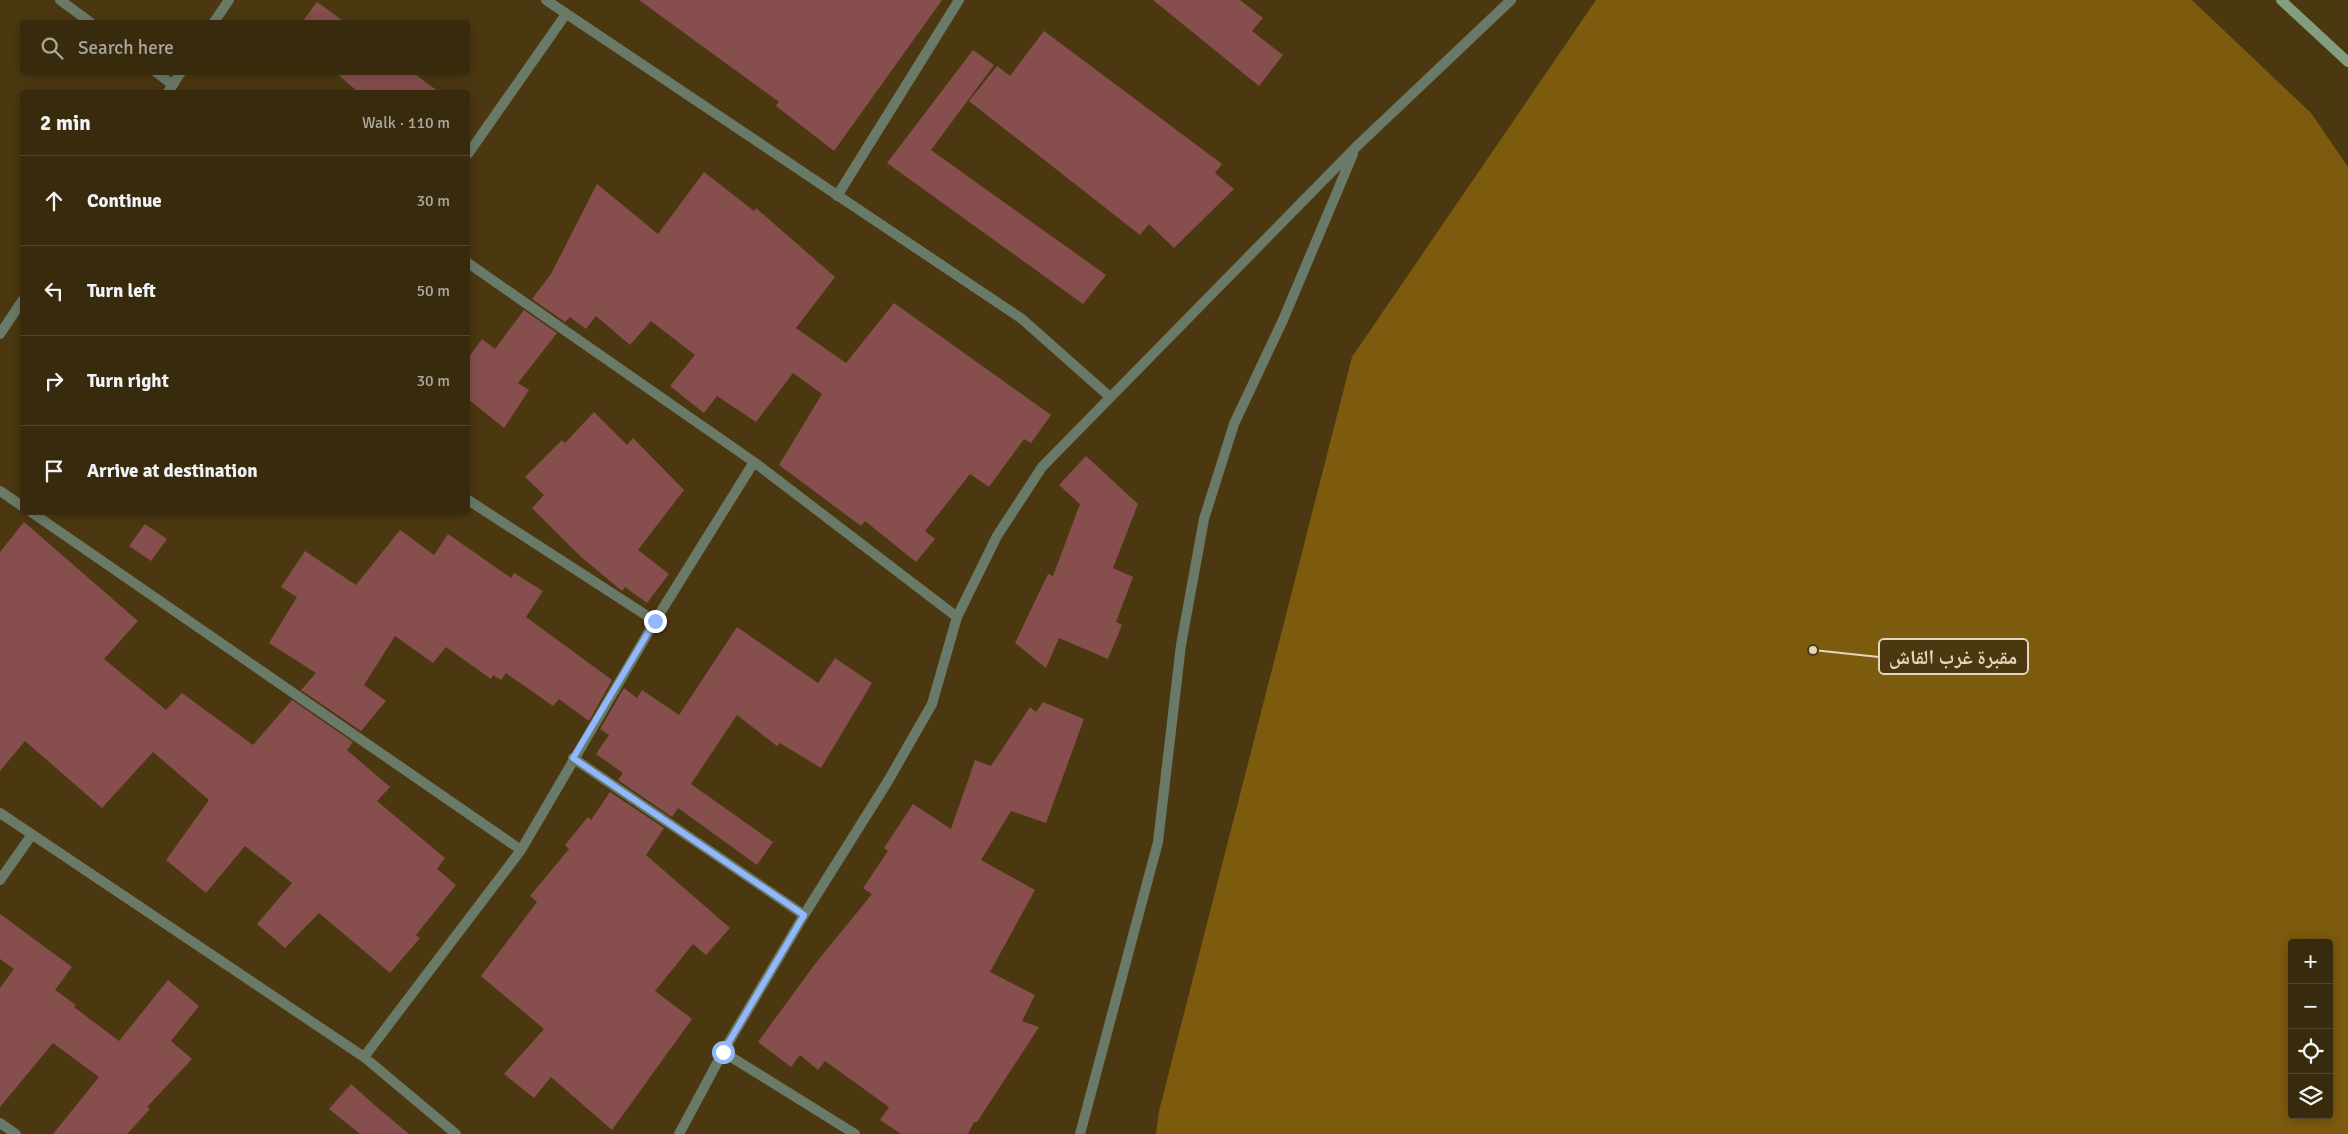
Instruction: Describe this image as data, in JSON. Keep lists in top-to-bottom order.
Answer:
{
  "places": ["مقبرة غرب القاش"],
  "page": {
    "search": "Search here",
    "heading": ["2 min", "Walk · 110 m"],
    "list": [
      ["Continue", "30 m"],
      ["Turn left", "50 m"],
      ["Turn right", "30 m"],
      "Arrive at destination"
    ],
    "map_buttons": ["+", "−"]
  }
}
